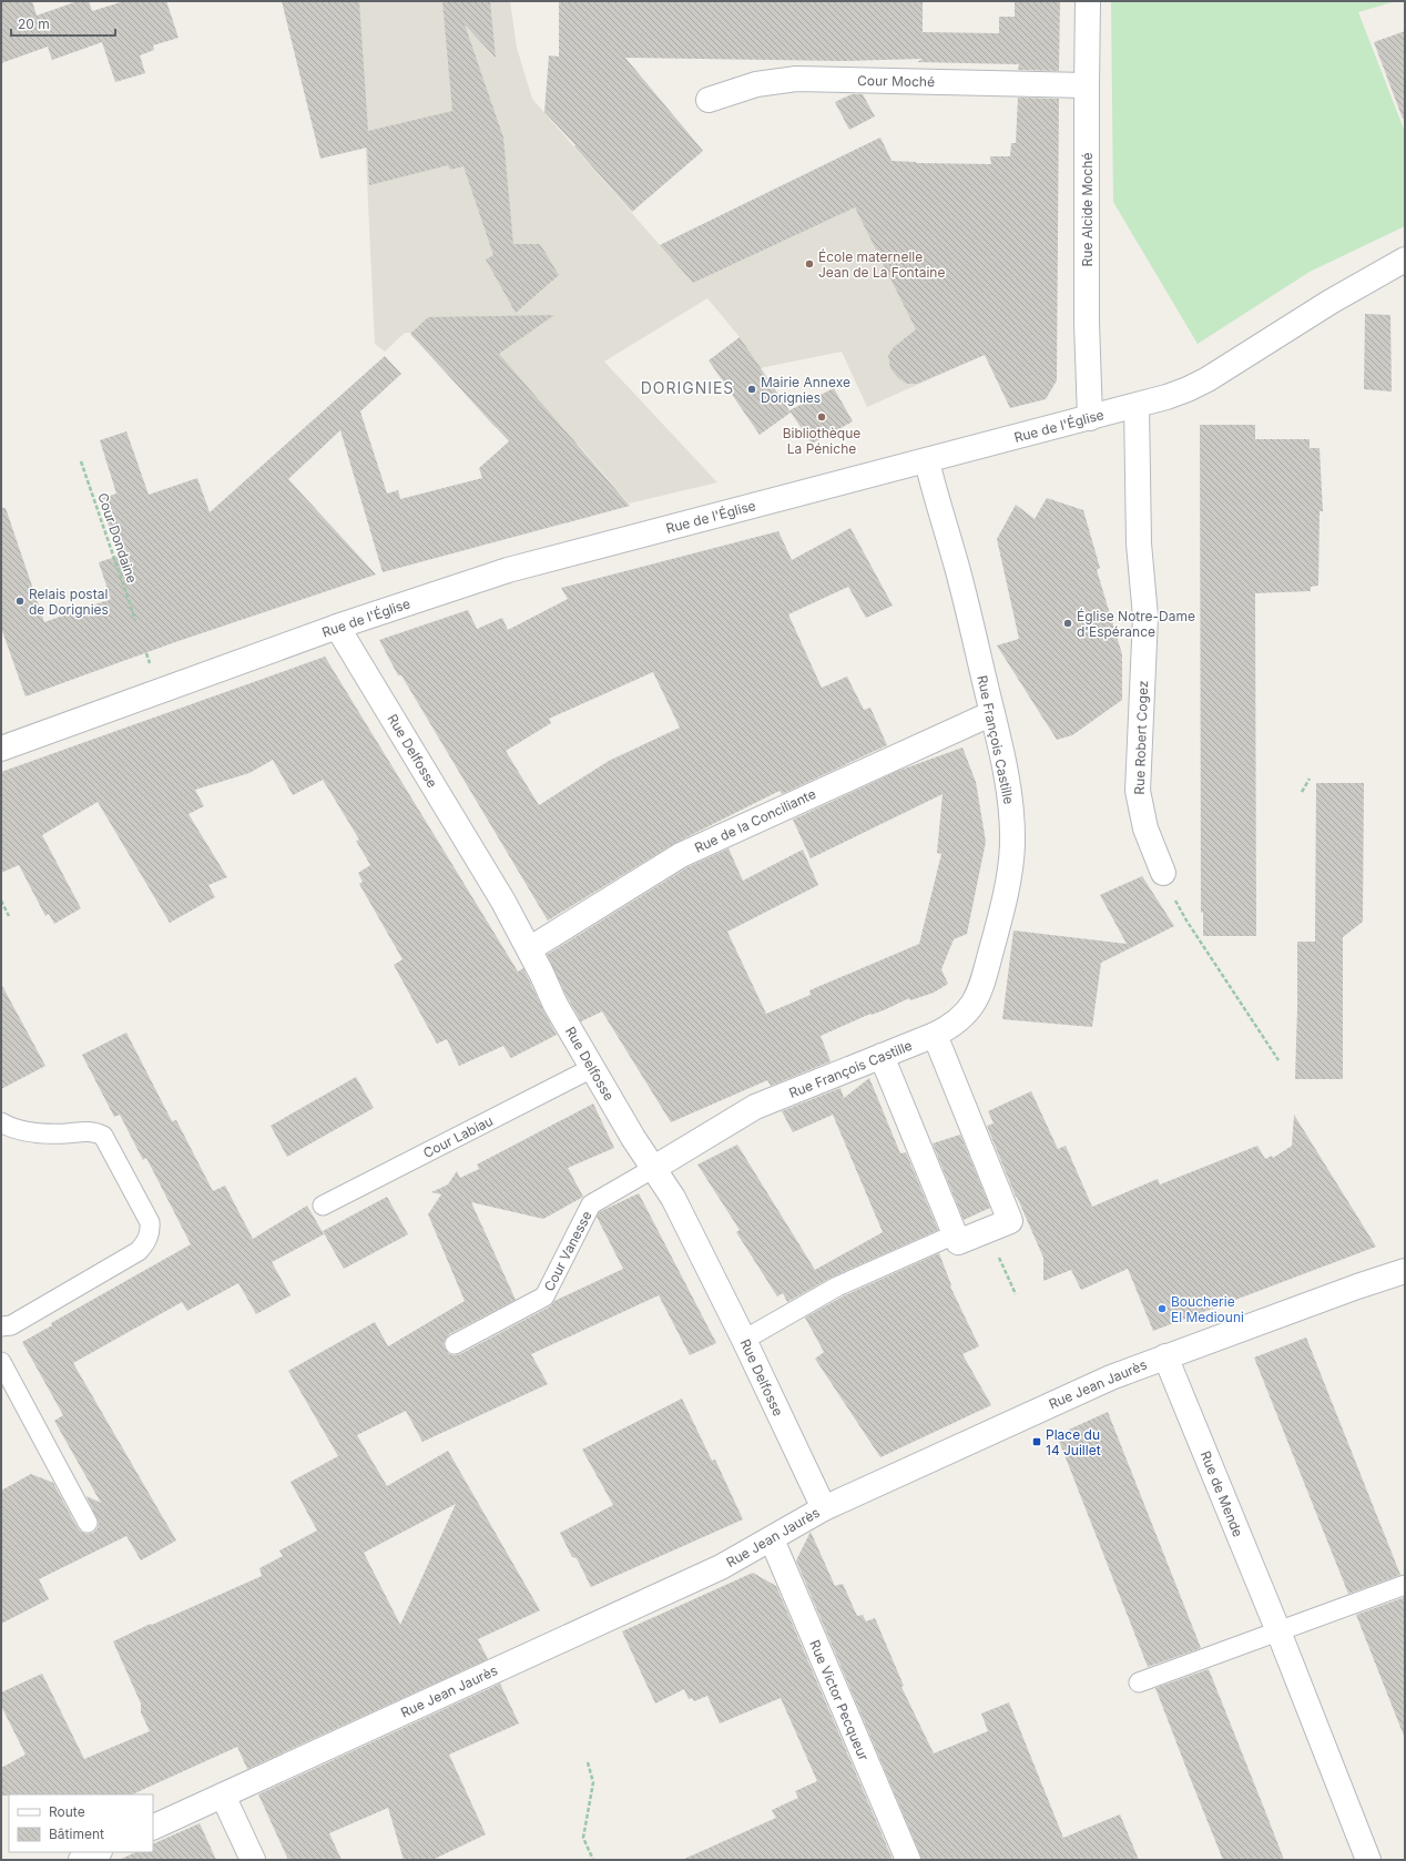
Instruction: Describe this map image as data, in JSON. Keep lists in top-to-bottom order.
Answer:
{
  "streets": {
    "street": [
      "Cour Moché",
      "Rue Alcide Moché",
      "Rue de l'Église",
      "Rue Robert Cogez",
      "Rue François Castille",
      "Rue Delfosse",
      "Rue de la Conciliante",
      "Rue Jean Jaurès",
      "Rue de Mende",
      "Rue Victor Pecqueur"
    ],
    "lane": ["Cour Labiau", "Cour Vanesse"],
    "path": ["Cour Dondaine"]
  },
  "crossings": [
    ["Cour Moché", "Rue Alcide Moché"],
    ["Rue Alcide Moché", "Rue de l'Église"],
    ["Rue de l'Église", "Rue Robert Cogez"],
    ["Rue de l'Église", "Rue François Castille"],
    ["Rue de l'Église", "Rue Delfosse"],
    ["Rue François Castille", "Rue Delfosse"],
    ["Rue François Castille", "Rue de la Conciliante"],
    ["Rue François Castille", "Cour Vanesse"],
    ["Rue Delfosse", "Rue de la Conciliante"],
    ["Rue Delfosse", "Cour Labiau"],
    ["Rue Delfosse", "Cour Vanesse"],
    ["Rue Delfosse", "Rue Jean Jaurès"],
    ["Rue Jean Jaurès", "Rue de Mende"],
    ["Rue Jean Jaurès", "Rue Victor Pecqueur"]
  ],
  "districts": ["DORIGNIES"],
  "places": {
    "other": [
      "École maternelle Jean de La Fontaine",
      "Mairie Annexe Dorignies",
      "Bibliothèque La Péniche",
      "Relais postal de Dorignies",
      "Église Notre-Dame d'Espérance",
      "Boucherie El Mediouni"
    ],
    "transit": ["Place du 14 Juillet"]
  },
  "legend": ["Route", "Bâtiment"],
  "scale_bar": "20 m"
}
